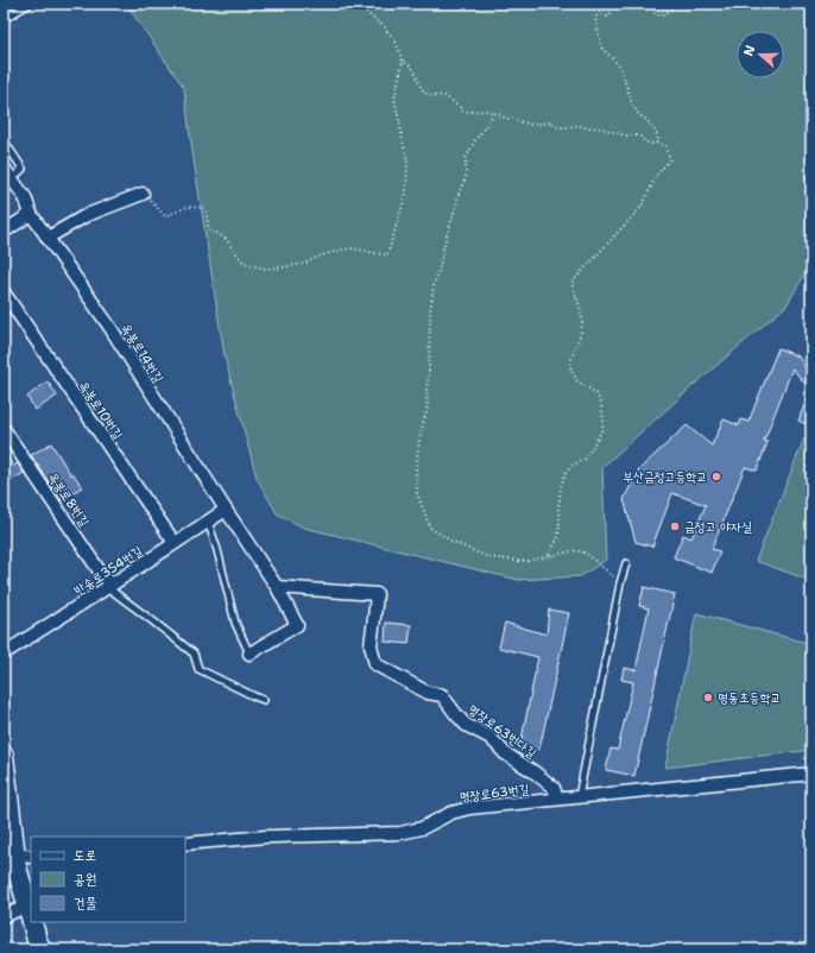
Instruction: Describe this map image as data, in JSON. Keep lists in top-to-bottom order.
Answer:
{
  "streets": {
    "street": [
      "옥봉로14번길",
      "옥봉로10번길",
      "옥봉로8번길",
      "반송로354번길",
      "명장로63번다길",
      "명장로63번길"
    ]
  },
  "crossings": [
    ["옥봉로14번길", "반송로354번길"],
    ["옥봉로10번길", "반송로354번길"],
    ["옥봉로8번길", "반송로354번길"],
    ["명장로63번다길", "명장로63번길"]
  ],
  "places": ["부산금정고등학교", "금정고 야자실", "명동초등학교"],
  "legend": ["도로", "공원", "건물"],
  "north": "left"
}
